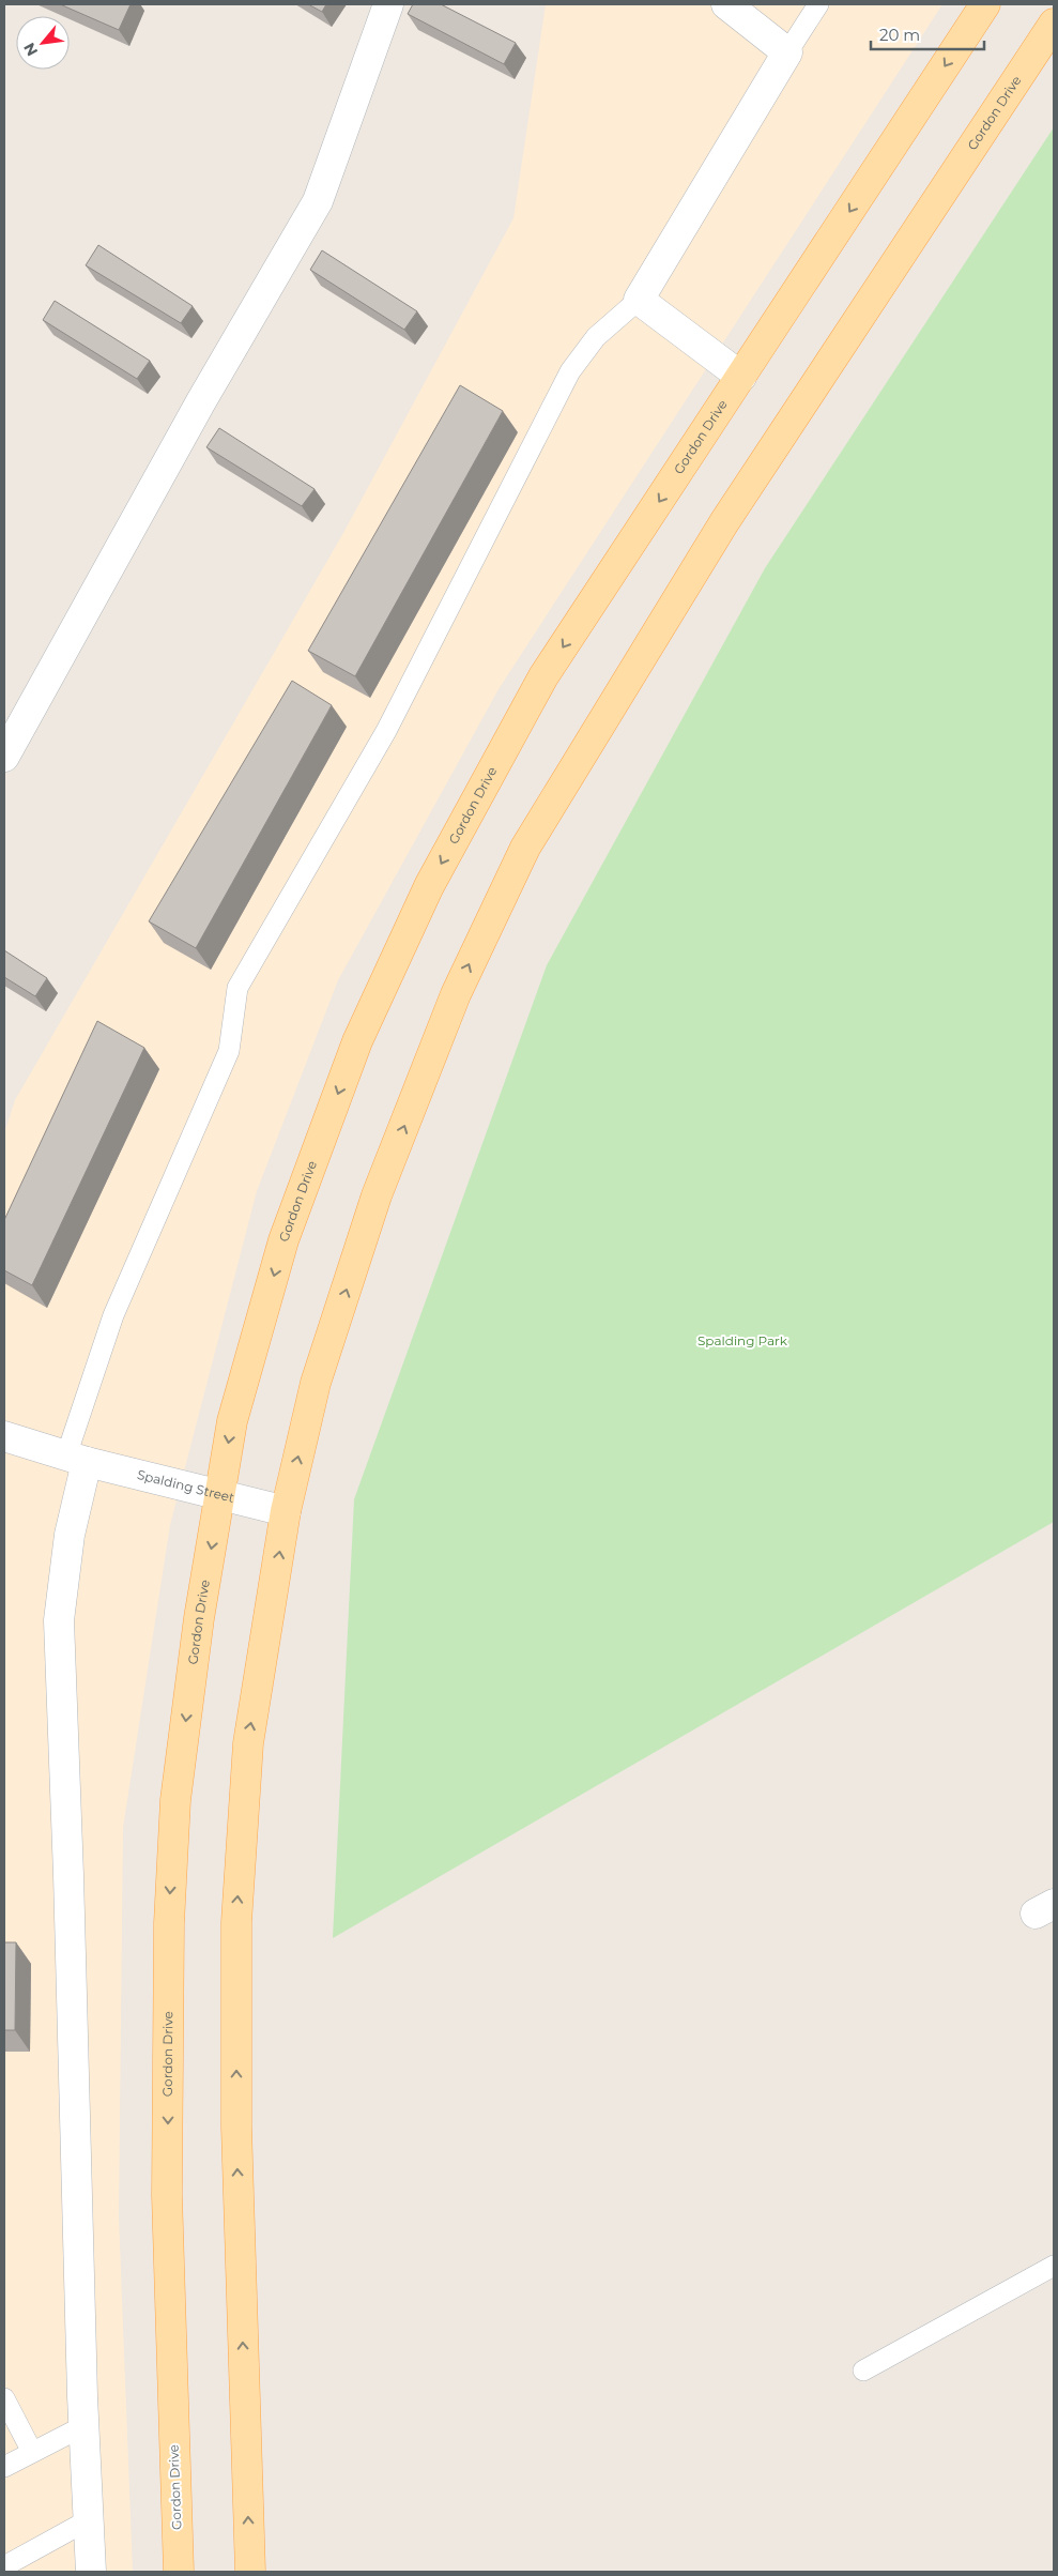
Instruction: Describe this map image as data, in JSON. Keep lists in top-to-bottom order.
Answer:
{
  "streets": {
    "main road": ["Gordon Drive"],
    "street": ["Spalding Street"]
  },
  "crossings": [
    ["Gordon Drive", "Spalding Street"]
  ],
  "parks": ["Spalding Park"],
  "scale_bar": "20 m",
  "north": "bottom left"
}
